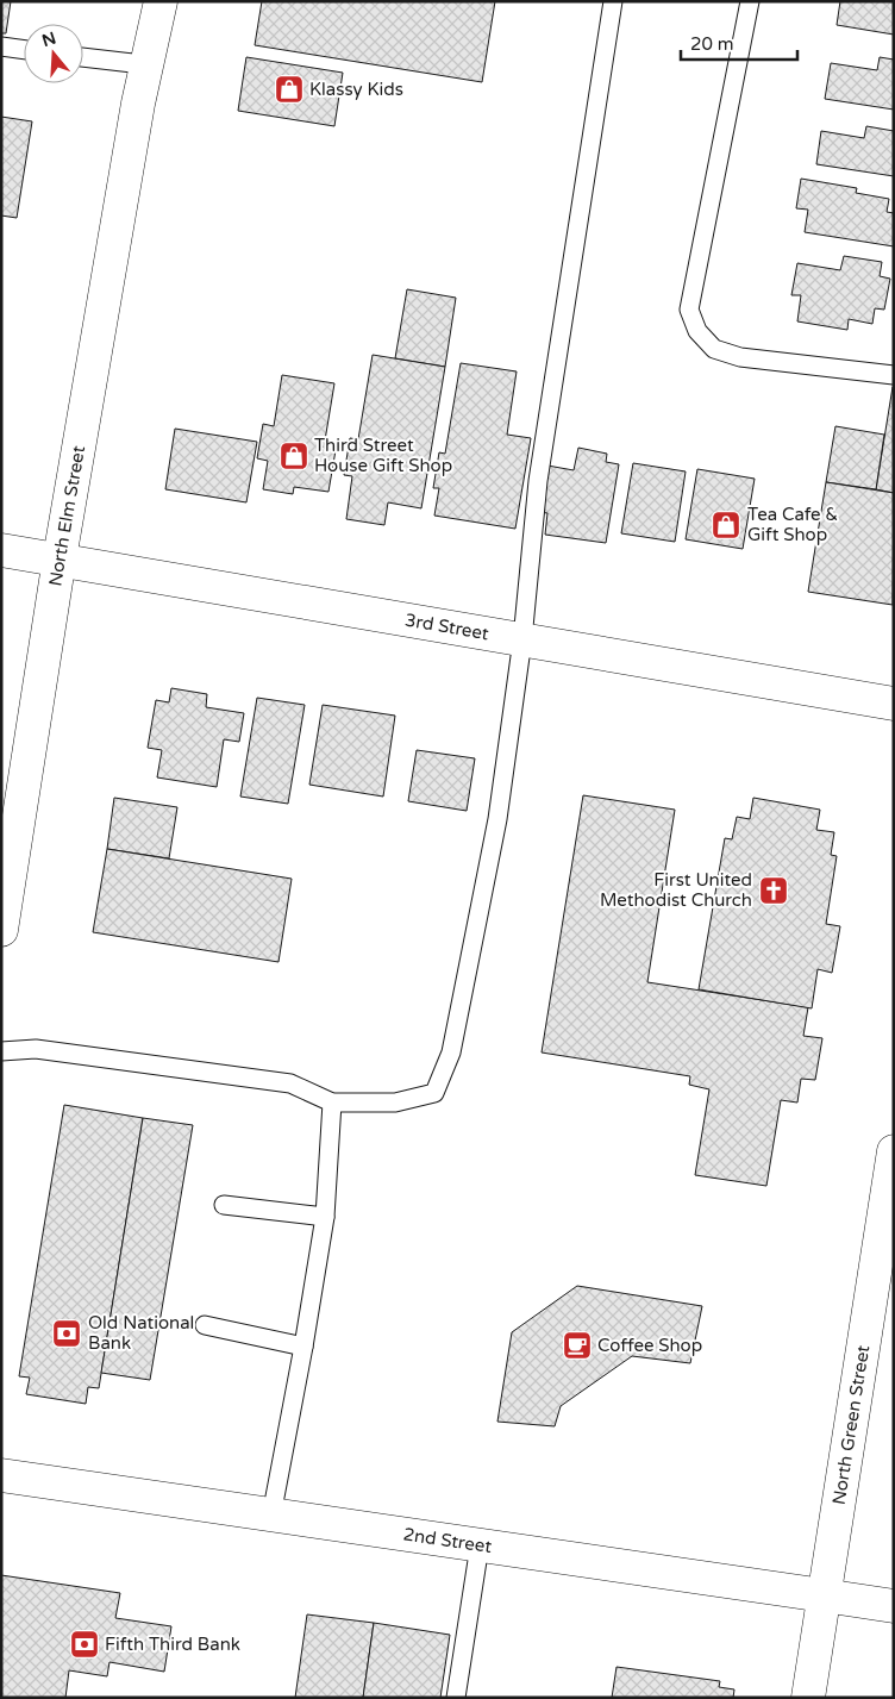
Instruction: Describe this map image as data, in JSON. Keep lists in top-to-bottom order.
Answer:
{
  "streets": {
    "street": [
      "North Elm Street",
      "3rd Street",
      "North Green Street",
      "2nd Street"
    ]
  },
  "crossings": [
    ["North Elm Street", "3rd Street"],
    ["North Green Street", "2nd Street"]
  ],
  "places": {
    "shop": ["Klassy Kids", "Third Street House Gift Shop", "Tea Cafe & Gift Shop"],
    "church": ["First United Methodist Church"],
    "bank": ["Old National Bank", "Fifth Third Bank"],
    "cafe": ["Coffee Shop"]
  },
  "scale_bar": "20 m",
  "north": "top"
}
